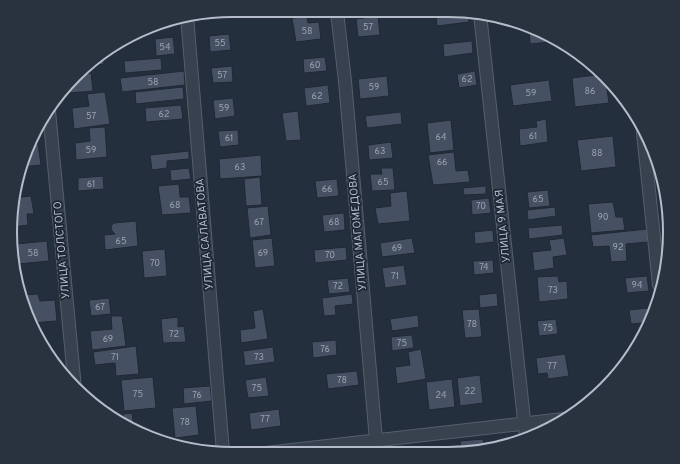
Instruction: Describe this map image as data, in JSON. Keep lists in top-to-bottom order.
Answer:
{
  "streets": {
    "street": [
      "УЛИЦА 9 МАЯ",
      "УЛИЦА МАГОМЕДОВА",
      "УЛИЦА САЛАВАТОВА",
      "УЛИЦА ТОЛСТОГО"
    ]
  },
  "house_numbers": [
    "57",
    "58",
    "55",
    "54",
    "60",
    "57",
    "62",
    "58",
    "59",
    "86",
    "59",
    "62",
    "59",
    "62",
    "57",
    "61",
    "64",
    "61",
    "59",
    "63",
    "88",
    "66",
    "63",
    "65",
    "61",
    "66",
    "65",
    "68",
    "70",
    "90",
    "67",
    "68",
    "65",
    "92",
    "69",
    "58",
    "69",
    "70",
    "70",
    "74",
    "71",
    "94",
    "72",
    "73",
    "67",
    "78",
    "75",
    "72",
    "69",
    "75",
    "76",
    "71",
    "73",
    "77",
    "78",
    "75",
    "22",
    "75",
    "76",
    "24",
    "77",
    "78"
  ]
}
